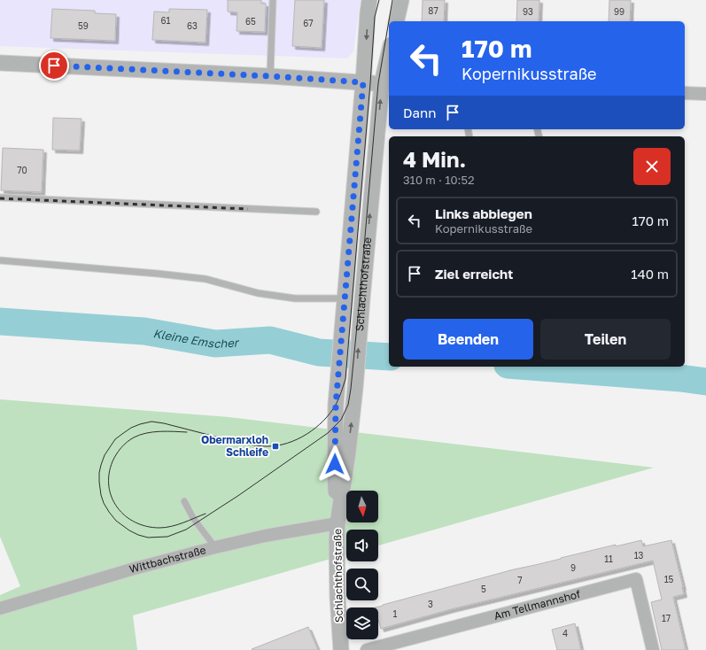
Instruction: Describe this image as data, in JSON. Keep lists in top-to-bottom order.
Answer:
{
  "streets": {
    "street": ["Schlachthofstraße", "Wittbachstraße", "Am Tellmannshof"]
  },
  "crossings": [
    ["Schlachthofstraße", "Wittbachstraße"]
  ],
  "water": ["Kleine Emscher"],
  "places": {
    "transit": ["Obermarxloh Schleife"]
  },
  "house_numbers": [
    "87",
    "93",
    "99",
    "61",
    "65",
    "67",
    "59",
    "63",
    "70",
    "13",
    "11",
    "9",
    "15",
    "7",
    "5",
    "3",
    "1",
    "17",
    "4"
  ],
  "north": "bottom",
  "page": {
    "turn": ["170 m", "Kopernikusstraße"],
    "then": "Dann",
    "heading": ["4 Min.", "310 m · 10:52"],
    "list": [
      {
        "name": "Links abbiegen",
        "note": "Kopernikusstraße",
        "value": "170 m"
      },
      {
        "name": "Ziel erreicht",
        "value": "140 m"
      }
    ],
    "buttons": ["Beenden", "Teilen"]
  }
}
